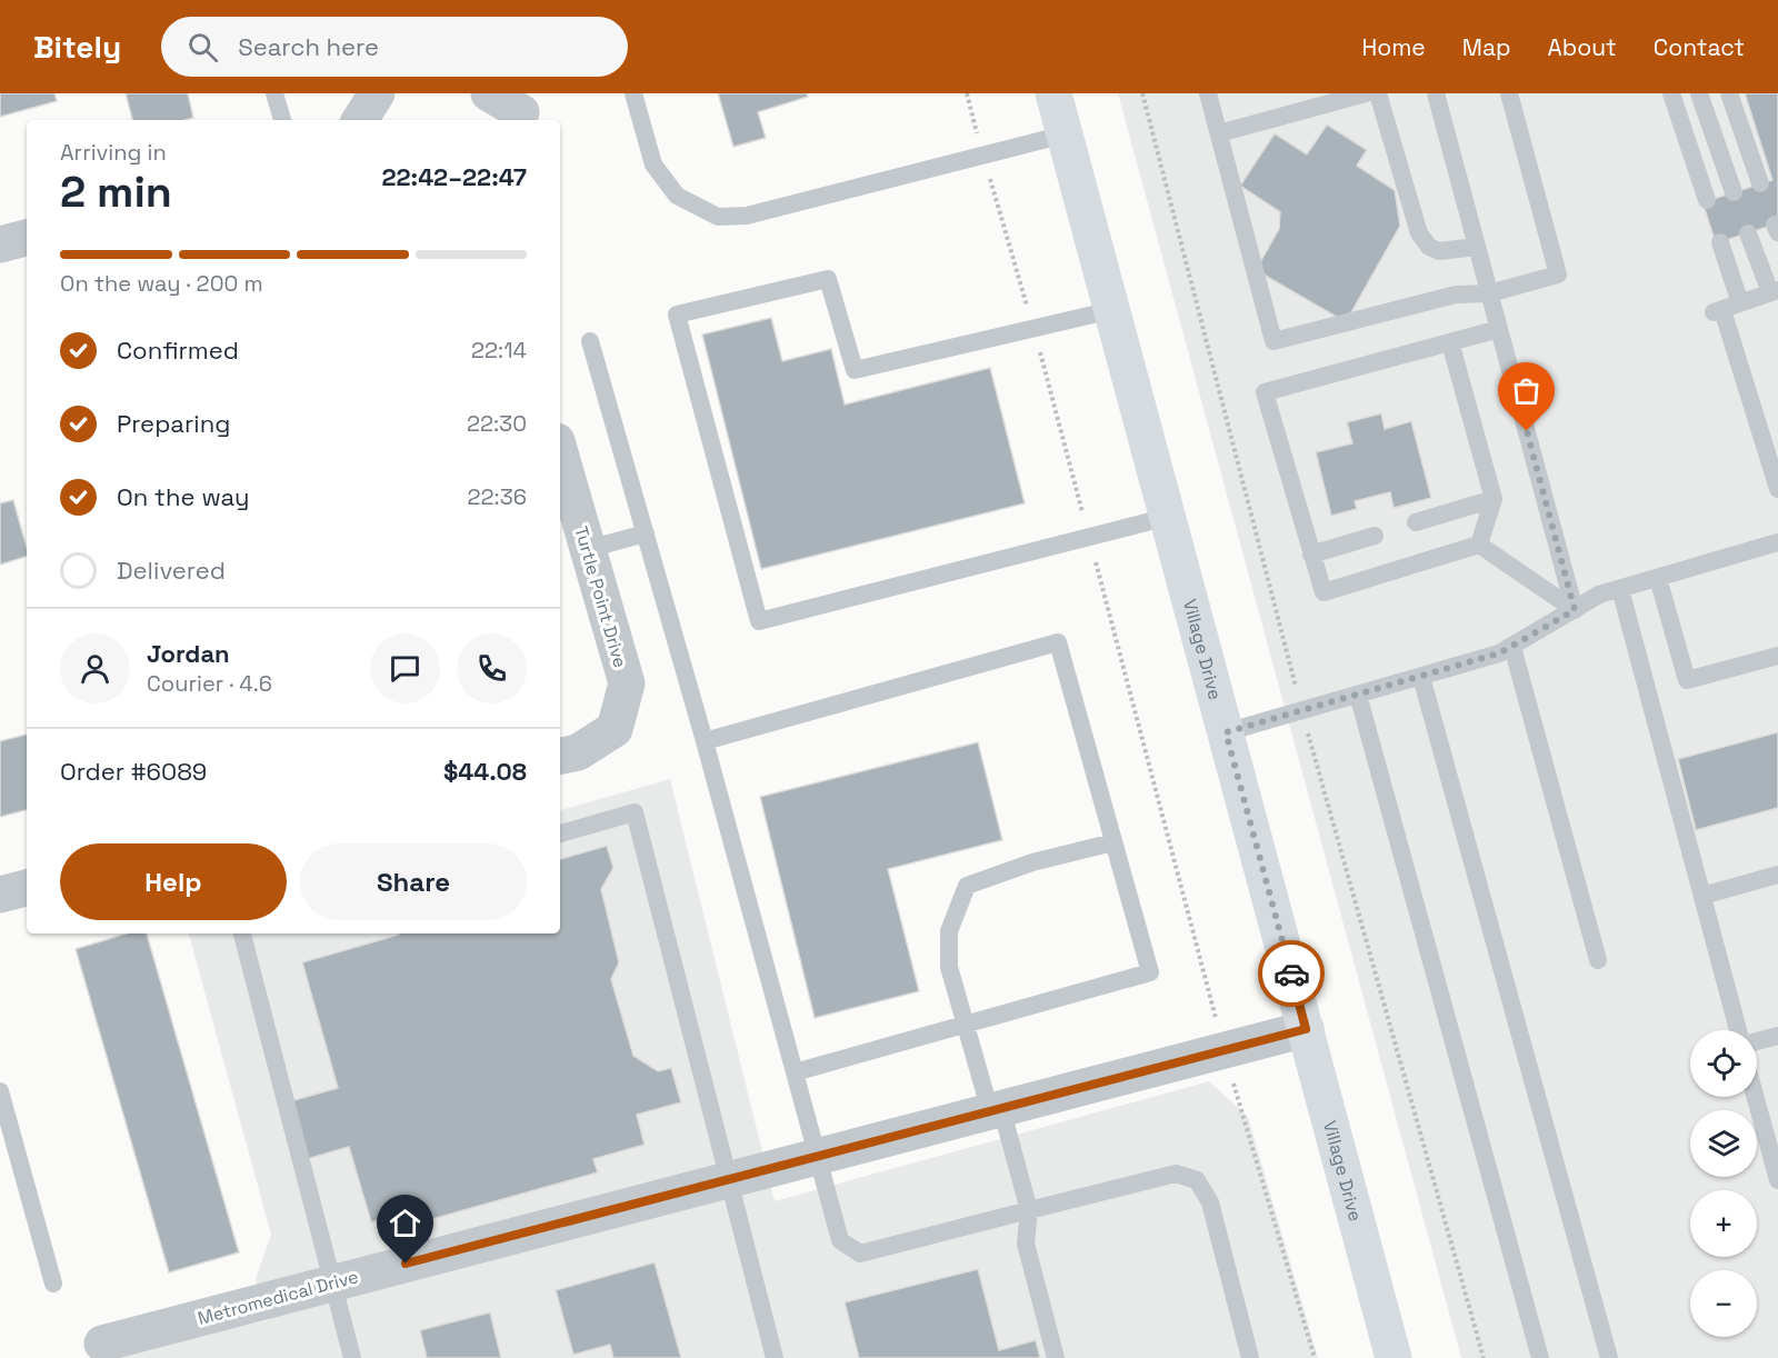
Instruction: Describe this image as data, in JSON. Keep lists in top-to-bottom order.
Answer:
{
  "streets": {
    "main road": ["Village Drive"],
    "street": ["Turtle Point Drive", "Metromedical Drive"]
  },
  "crossings": [
    ["Village Drive", "Metromedical Drive"]
  ],
  "page": {
    "header": "Bitely",
    "search": "Search here",
    "nav": [
      "Home",
      "Map",
      "About",
      "Contact"
    ],
    "heading": ["2 min", "Arriving in", "22:42–22:47"],
    "panel": [
      "Jordan",
      "Courier · 4.6",
      "Order #6089",
      "$44.08"
    ],
    "bar": "On the way · 200 m",
    "list": [
      ["Confirmed", "22:14"],
      ["Preparing", "22:30"],
      ["On the way", "22:36"],
      "Delivered"
    ],
    "buttons": ["Help", "Share"],
    "map_buttons": ["+", "−"]
  }
}
